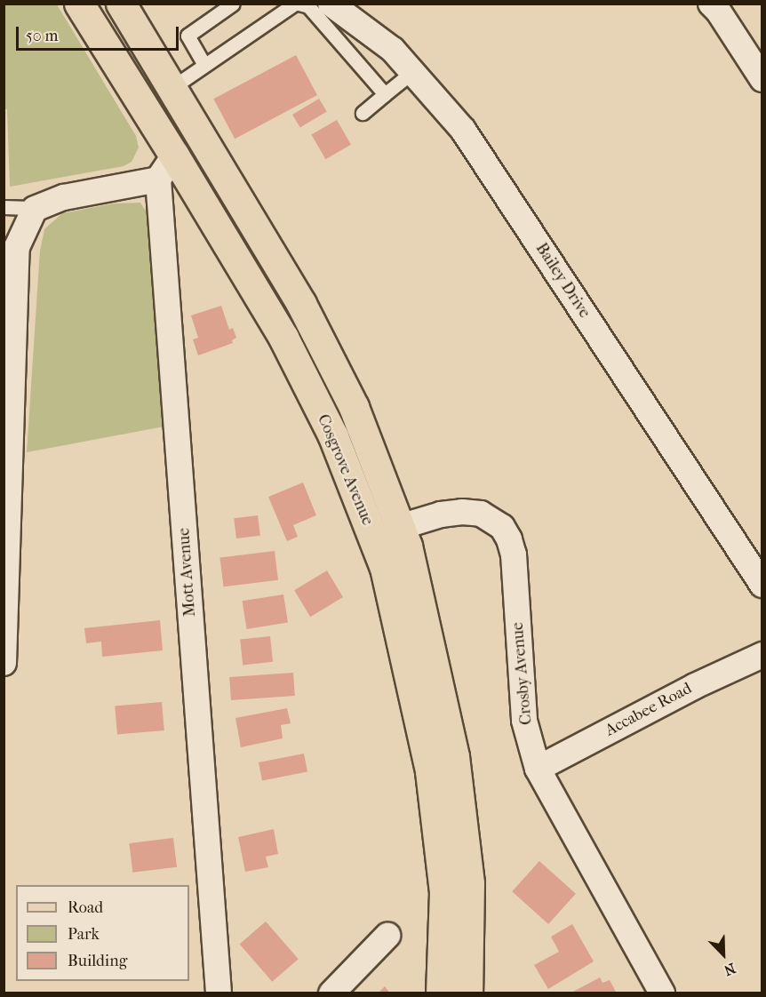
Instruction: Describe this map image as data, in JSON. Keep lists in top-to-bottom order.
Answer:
{
  "streets": {
    "main road": ["Cosgrove Avenue"],
    "street": [
      "Bailey Drive",
      "Mott Avenue",
      "Crosby Avenue",
      "Accabee Road"
    ]
  },
  "crossings": [
    ["Cosgrove Avenue", "Crosby Avenue"],
    ["Crosby Avenue", "Accabee Road"]
  ],
  "legend": ["Road", "Park", "Building"],
  "scale_bar": "50 m",
  "north": "bottom right"
}
